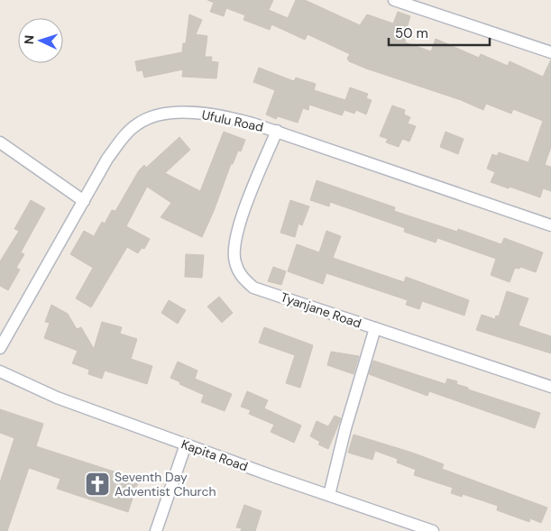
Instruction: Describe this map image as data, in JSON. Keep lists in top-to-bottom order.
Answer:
{
  "streets": {
    "street": ["Ufulu Road", "Tyanjane Road", "Kapita Road"]
  },
  "crossings": [
    ["Ufulu Road", "Tyanjane Road"]
  ],
  "places": {
    "church": ["Seventh Day Adventist Church"]
  },
  "scale_bar": "50 m",
  "north": "left"
}
